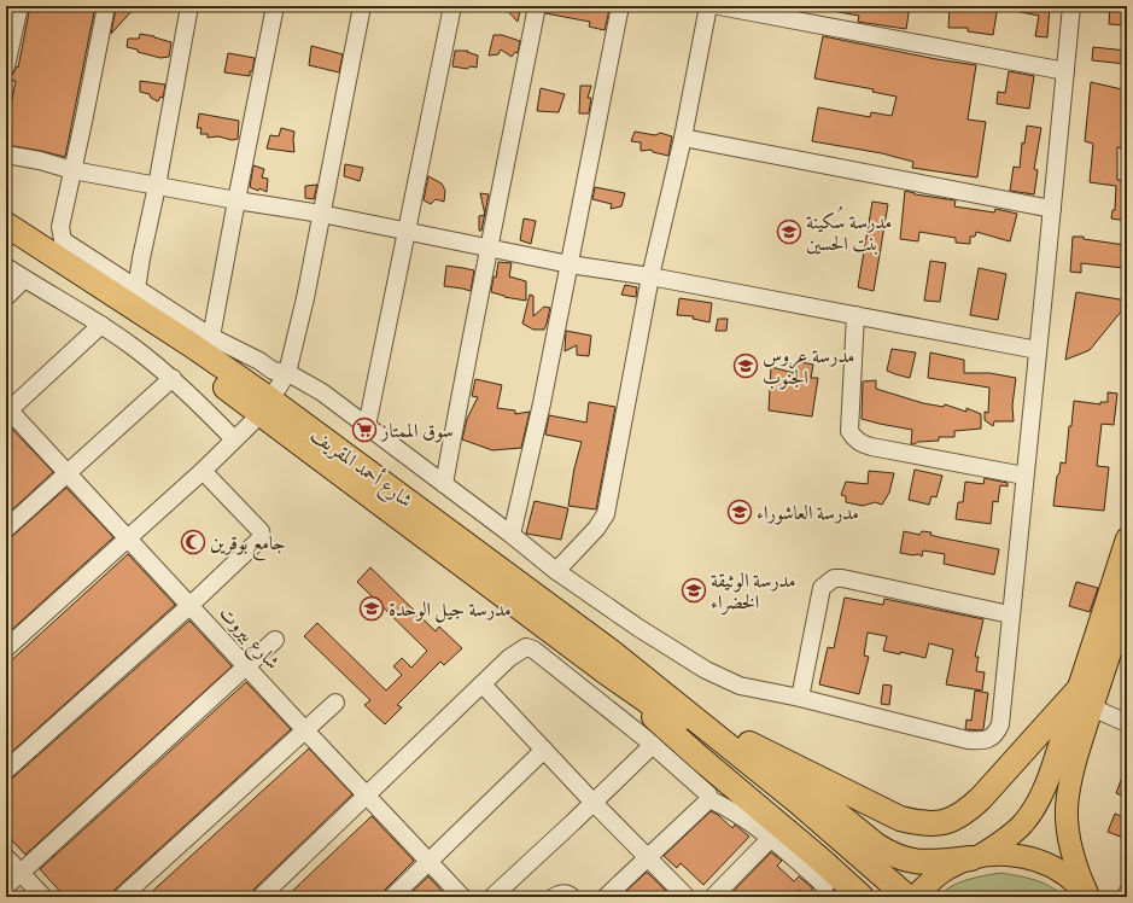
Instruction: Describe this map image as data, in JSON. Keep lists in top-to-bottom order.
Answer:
{
  "streets": {
    "highway": ["شارع أحمد المقريف"],
    "street": ["شارع بيروت"]
  },
  "places": {
    "school or university": [
      "مدرسة سُكينة بنت الحسين",
      "مدرسة عروس الجنوب",
      "مدرسة العاشوراء",
      "مدرسة الوثيقة الخضراء",
      "مدرسة جيل الوحدة"
    ],
    "supermarket": ["سوق الممتاز"],
    "mosque": ["جامع بوقرين"]
  }
}
